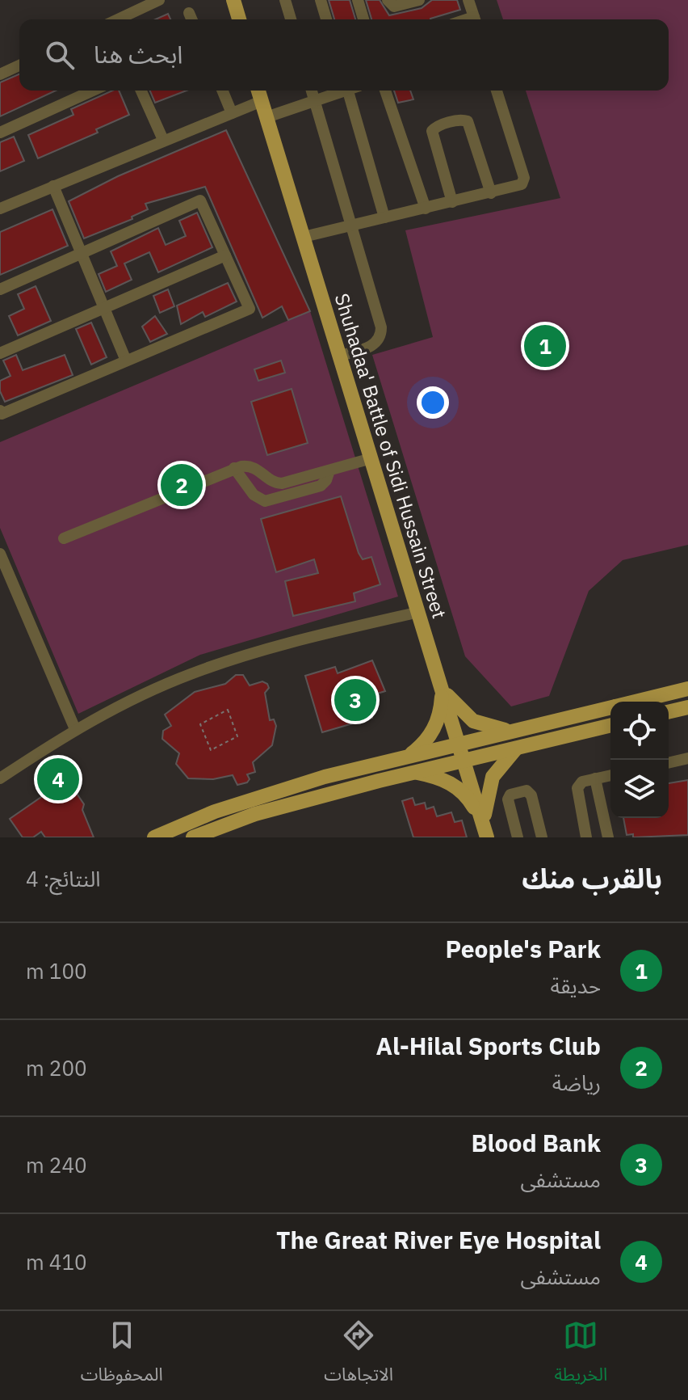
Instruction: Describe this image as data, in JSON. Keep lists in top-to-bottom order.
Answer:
{
  "streets": {
    "main road": ["Shuhadaa' Battle of Sidi Hussain Street"]
  },
  "page": {
    "search": "ابحث هنا",
    "pins": [
      "1",
      "2",
      "3",
      "4"
    ],
    "heading": ["بالقرب منك", "النتائج: 4"],
    "list": [
      {
        "mark": "1",
        "name": "People's Park",
        "note": "حديقة",
        "value": "100 m"
      },
      {
        "mark": "2",
        "name": "Al-Hilal Sports Club",
        "note": "رياضة",
        "value": "200 m"
      },
      {
        "mark": "3",
        "name": "Blood Bank",
        "note": "مستشفى",
        "value": "240 m"
      },
      {
        "mark": "4",
        "name": "The Great River Eye Hospital",
        "note": "مستشفى",
        "value": "410 m"
      }
    ],
    "nav": ["الخريطة", "الاتجاهات", "المحفوظات"]
  }
}
